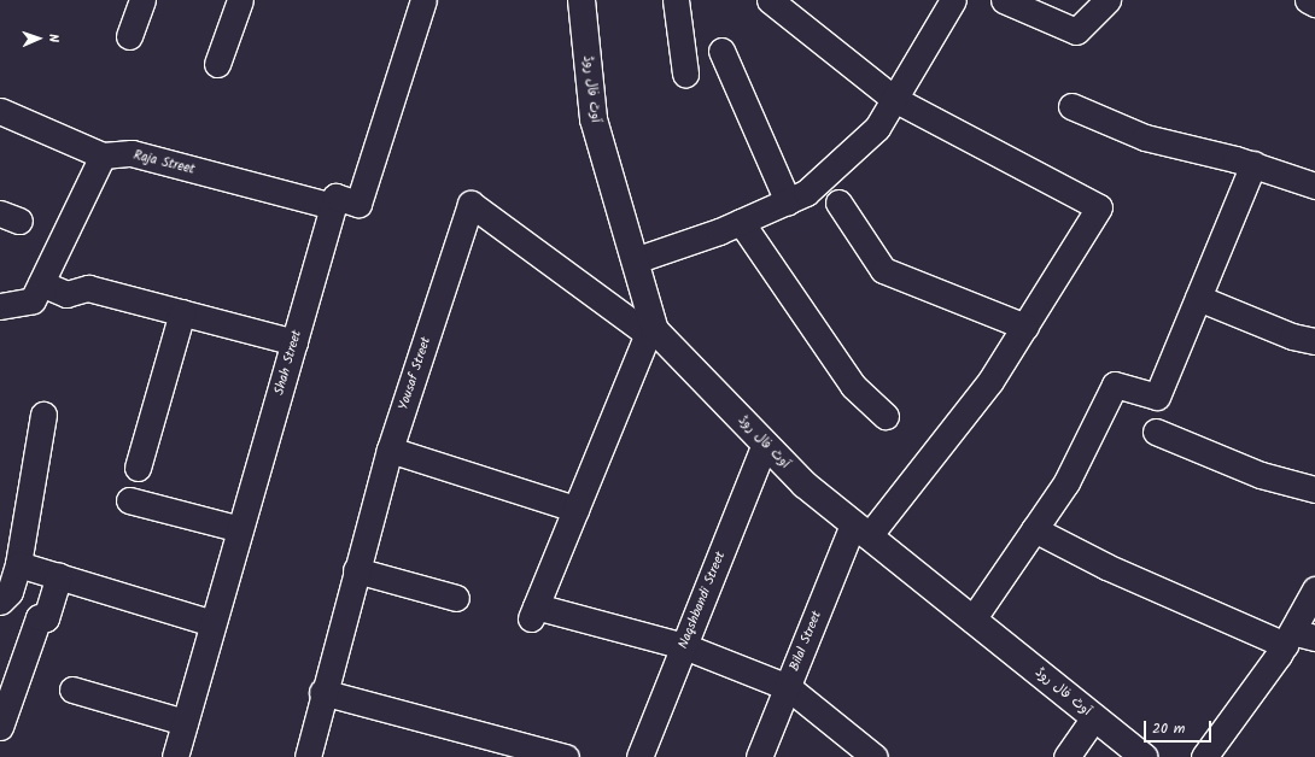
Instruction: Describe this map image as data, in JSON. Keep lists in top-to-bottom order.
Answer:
{
  "streets": {
    "main road": ["آوٹ فال روڈ"],
    "street": [
      "Raja Street",
      "Shah Street",
      "Yousaf Street",
      "Naqshbandi Street",
      "Bilal Street"
    ]
  },
  "crossings": [
    ["آوٹ فال روڈ", "Yousaf Street"],
    ["آوٹ فال روڈ", "Naqshbandi Street"],
    ["آوٹ فال روڈ", "Bilal Street"],
    ["Raja Street", "Shah Street"]
  ],
  "scale_bar": "20 m",
  "north": "right"
}
